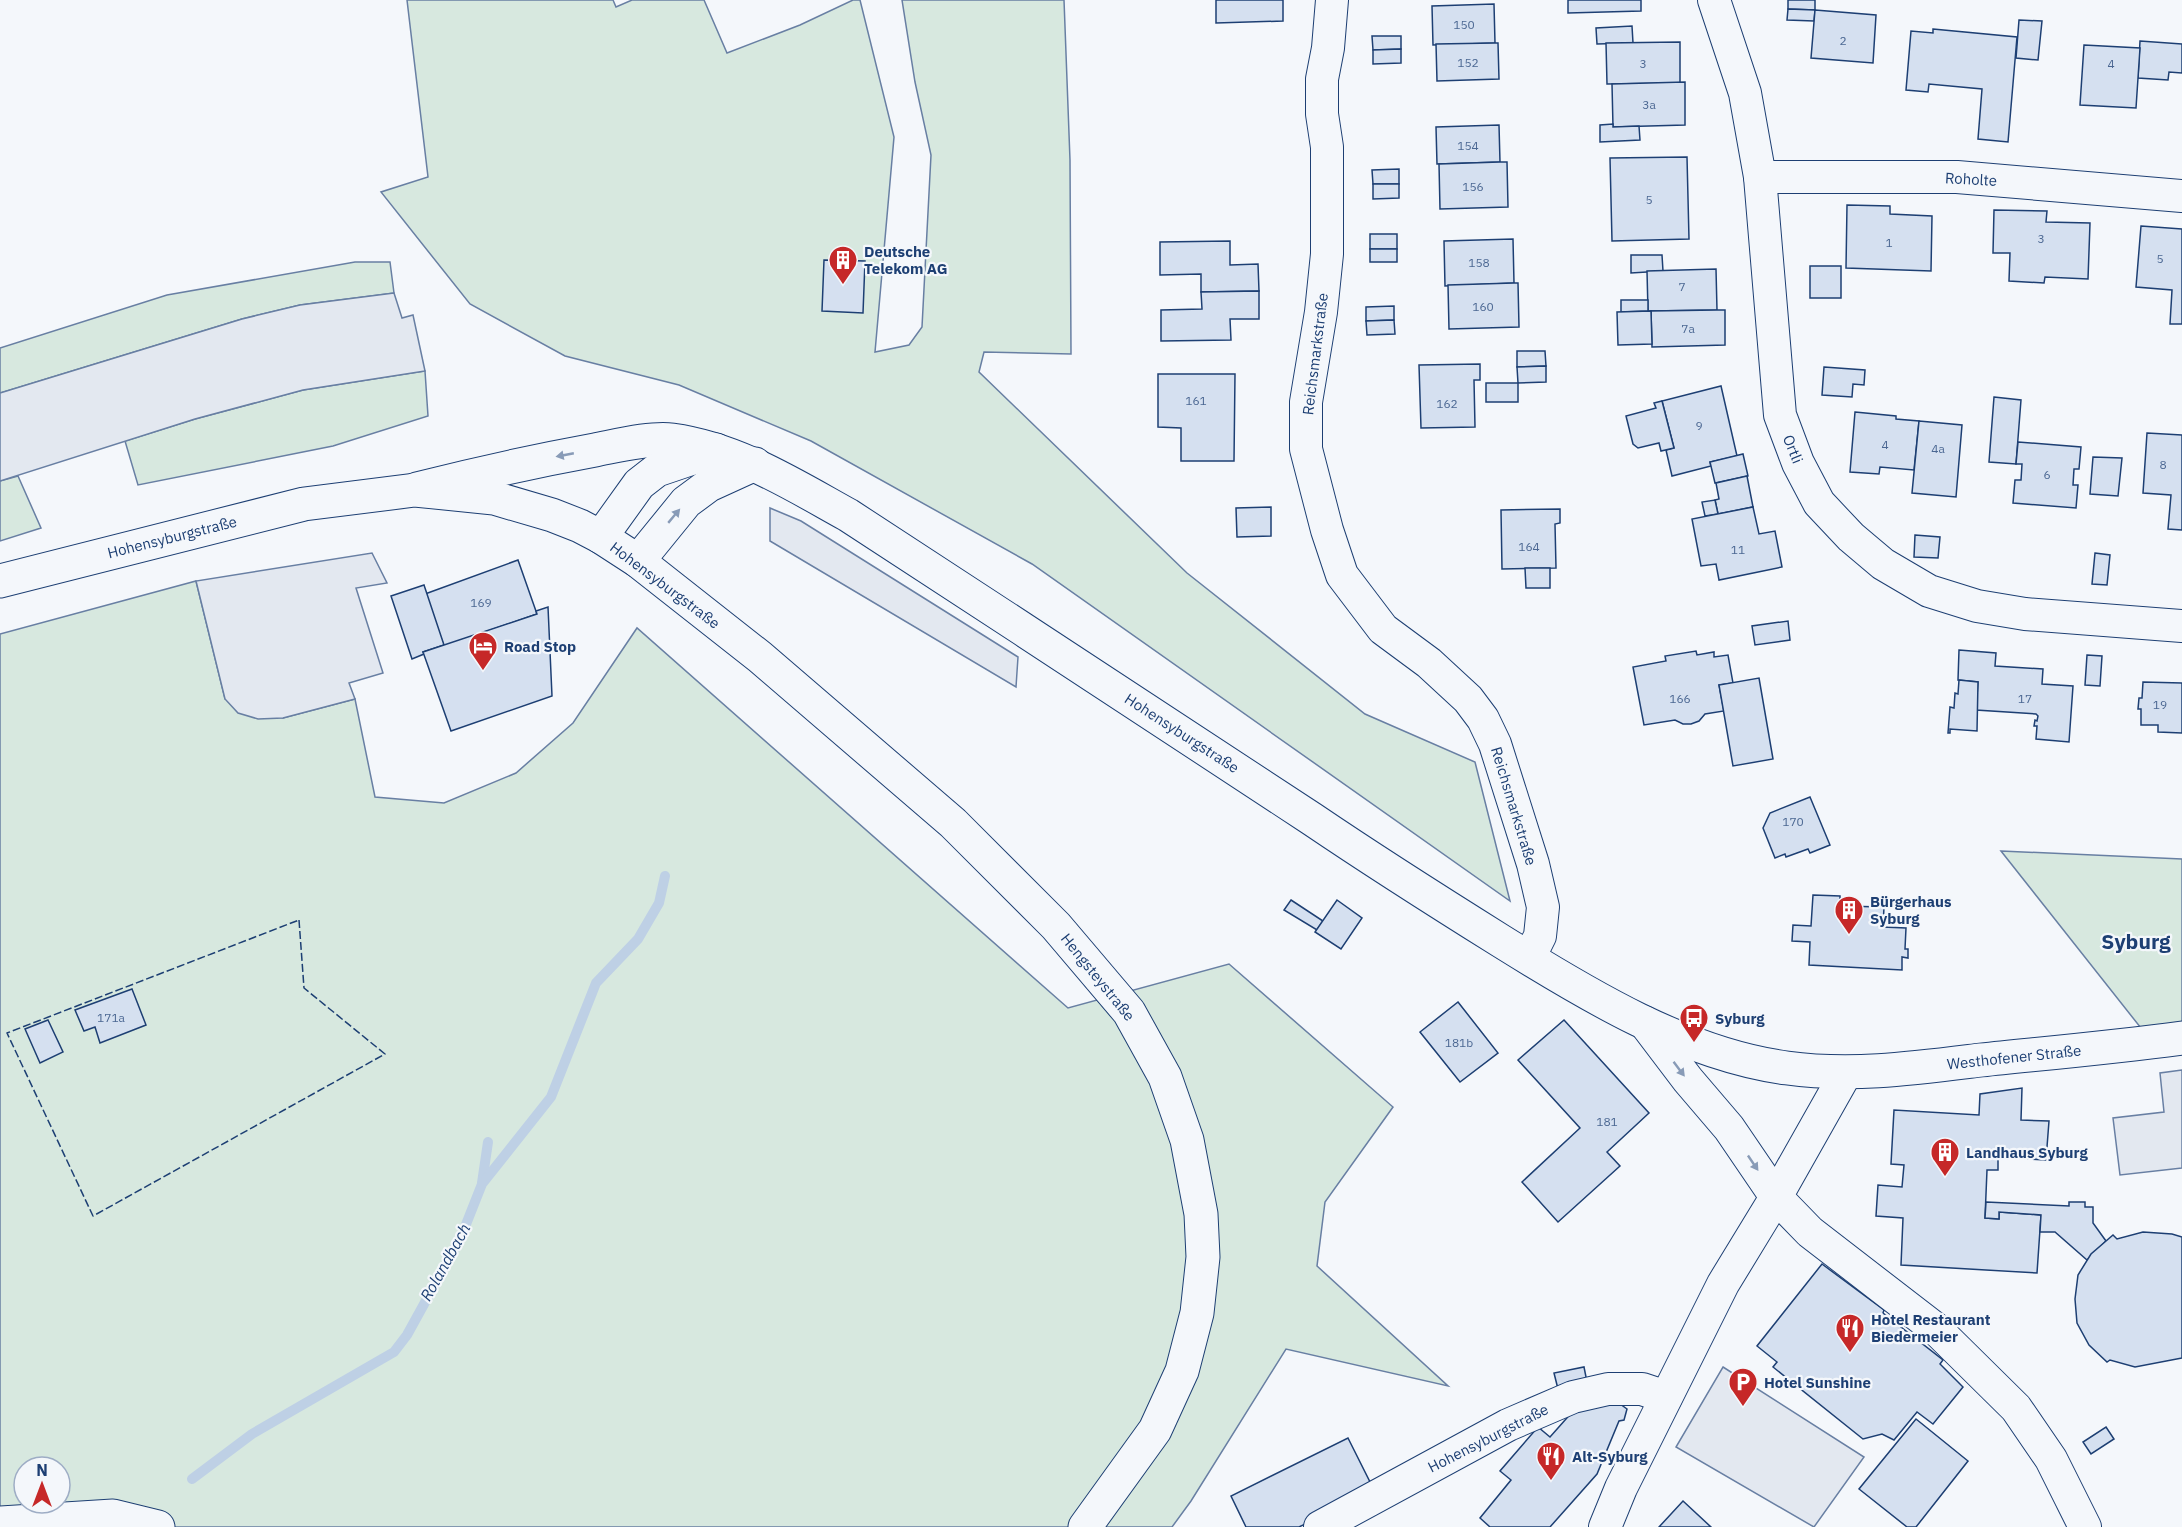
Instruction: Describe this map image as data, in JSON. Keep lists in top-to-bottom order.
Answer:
{
  "streets": {
    "street": [
      "Roholte",
      "Reichsmarkstraße",
      "Ortli",
      "Hohensyburgstraße",
      "Hengsteystraße",
      "Westhofener Straße"
    ]
  },
  "crossings": [
    ["Roholte", "Ortli"],
    ["Reichsmarkstraße", "Hohensyburgstraße"],
    ["Hohensyburgstraße", "Hengsteystraße"],
    ["Hohensyburgstraße", "Westhofener Straße"]
  ],
  "districts": ["Syburg"],
  "water": ["Rolandbach"],
  "places": {
    "building": ["Deutsche Telekom AG", "Bürgerhaus Syburg", "Landhaus Syburg"],
    "hotel": ["Road Stop"],
    "bus stop": ["Syburg"],
    "restaurant": ["Hotel Restaurant Biedermeier", "Alt-Syburg"],
    "parking": ["Hotel Sunshine"]
  },
  "house_numbers": [
    "150",
    "2",
    "152",
    "3",
    "4",
    "3a",
    "154",
    "156",
    "5",
    "3",
    "1",
    "5",
    "158",
    "7",
    "160",
    "7a",
    "161",
    "162",
    "9",
    "4",
    "4a",
    "8",
    "6",
    "164",
    "11",
    "169",
    "166",
    "17",
    "19",
    "170",
    "171a",
    "181b",
    "181"
  ],
  "north": "top"
}
